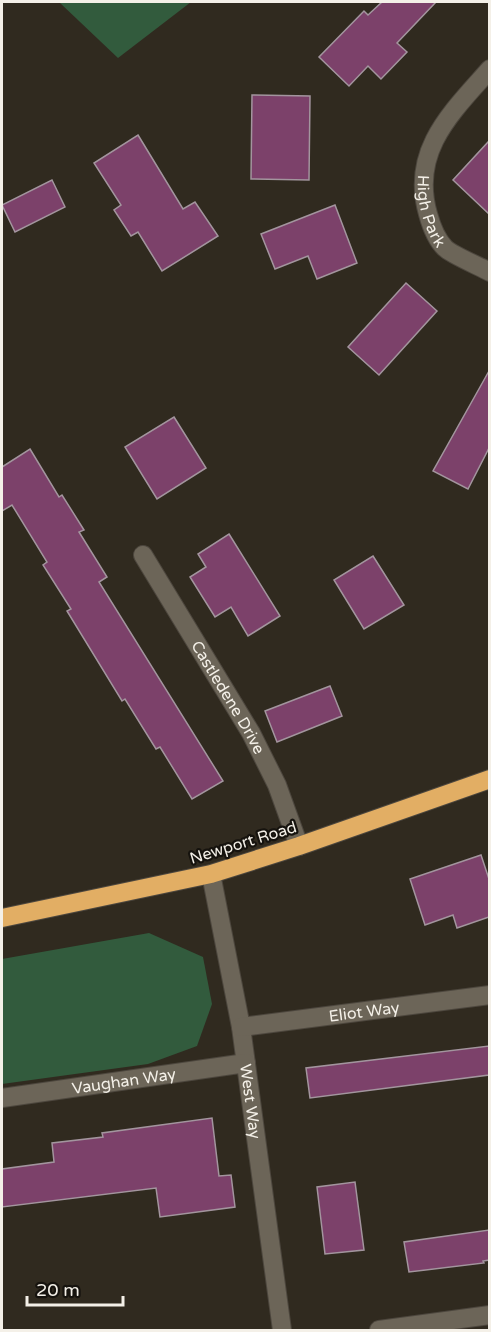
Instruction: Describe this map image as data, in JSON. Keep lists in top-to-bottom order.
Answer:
{
  "streets": {
    "highway": ["Newport Road"],
    "street": [
      "High Park",
      "Castledene Drive",
      "Eliot Way",
      "Vaughan Way",
      "West Way"
    ]
  },
  "crossings": [
    ["Castledene Drive", "Newport Road"],
    ["Newport Road", "West Way"],
    ["Eliot Way", "West Way"],
    ["Vaughan Way", "West Way"]
  ],
  "scale_bar": "20 m"
}
